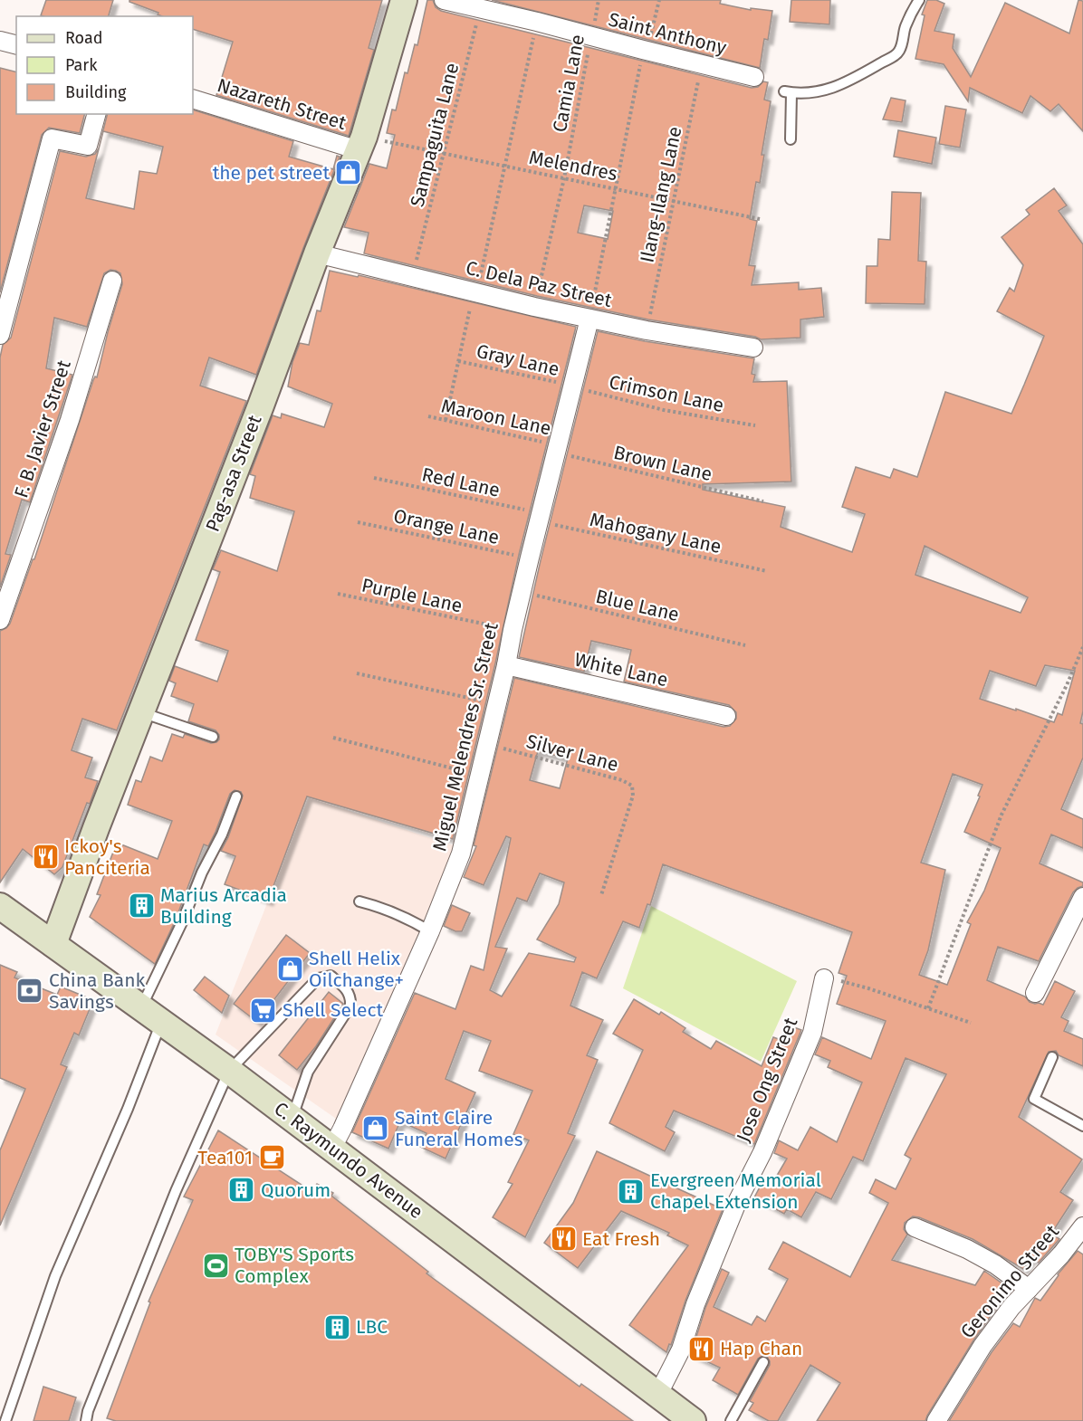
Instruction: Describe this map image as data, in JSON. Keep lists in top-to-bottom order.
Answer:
{
  "streets": {
    "street": [
      "Saint Anthony",
      "Nazareth Street",
      "C. Dela Paz Street",
      "F. B. Javier Street",
      "Pag-asa Street",
      "White Lane",
      "Miguel Melendres Sr. Street",
      "Jose Ong Street",
      "C. Raymundo Avenue",
      "Geronimo Street"
    ],
    "path": [
      "Camia Lane",
      "Sampaguita Lane",
      "Melendres",
      "Ilang-Ilang Lane",
      "Gray Lane",
      "Crimson Lane",
      "Maroon Lane",
      "Brown Lane",
      "Red Lane",
      "Orange Lane",
      "Mahogany Lane",
      "Purple Lane",
      "Blue Lane",
      "Silver Lane"
    ]
  },
  "crossings": [
    ["Saint Anthony", "Camia Lane"],
    ["Saint Anthony", "Sampaguita Lane"],
    ["Saint Anthony", "Ilang-Ilang Lane"],
    ["Camia Lane", "Melendres"],
    ["Nazareth Street", "Pag-asa Street"],
    ["Sampaguita Lane", "Melendres"],
    ["Sampaguita Lane", "C. Dela Paz Street"],
    ["Melendres", "Ilang-Ilang Lane"],
    ["Ilang-Ilang Lane", "C. Dela Paz Street"],
    ["C. Dela Paz Street", "Pag-asa Street"],
    ["C. Dela Paz Street", "Miguel Melendres Sr. Street"],
    ["Gray Lane", "Crimson Lane"],
    ["Gray Lane", "Miguel Melendres Sr. Street"],
    ["Crimson Lane", "Miguel Melendres Sr. Street"],
    ["Maroon Lane", "Brown Lane"],
    ["Maroon Lane", "Miguel Melendres Sr. Street"],
    ["Brown Lane", "Miguel Melendres Sr. Street"],
    ["Pag-asa Street", "C. Raymundo Avenue"],
    ["Red Lane", "Mahogany Lane"],
    ["Red Lane", "Miguel Melendres Sr. Street"],
    ["Orange Lane", "Miguel Melendres Sr. Street"],
    ["Mahogany Lane", "Miguel Melendres Sr. Street"],
    ["Purple Lane", "Miguel Melendres Sr. Street"],
    ["Blue Lane", "Miguel Melendres Sr. Street"],
    ["White Lane", "Miguel Melendres Sr. Street"],
    ["Miguel Melendres Sr. Street", "Silver Lane"],
    ["Miguel Melendres Sr. Street", "C. Raymundo Avenue"],
    ["Jose Ong Street", "C. Raymundo Avenue"]
  ],
  "places": {
    "shop": ["the pet street", "Shell Helix Oilchange+", "Saint Claire Funeral Homes"],
    "restaurant": ["Ickoy's Panciteria", "Eat Fresh", "Hap Chan"],
    "building": [
      "Marius Arcadia Building",
      "Quorum",
      "Evergreen Memorial Chapel Extension",
      "LBC"
    ],
    "bank": ["China Bank Savings"],
    "supermarket": ["Shell Select"],
    "cafe": ["Tea101"],
    "sports": ["TOBY'S Sports Complex"]
  },
  "legend": ["Road", "Park", "Building"]
}
